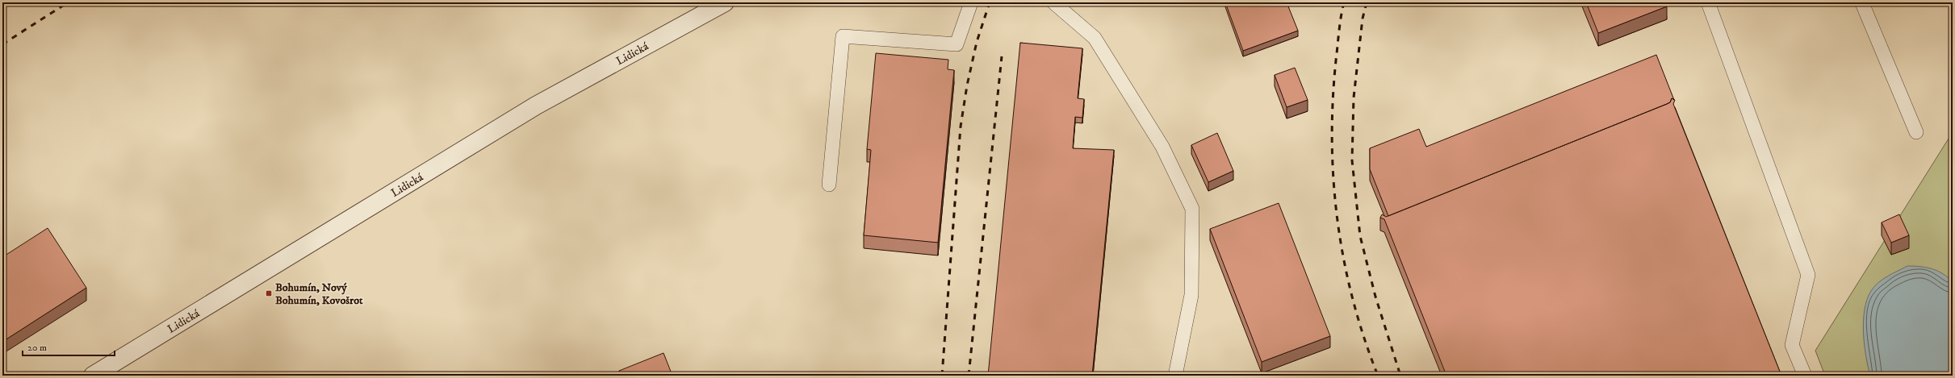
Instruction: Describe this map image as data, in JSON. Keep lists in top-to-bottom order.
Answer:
{
  "streets": {
    "street": ["Lidická"]
  },
  "places": {
    "transit": ["Bohumín, Nový Bohumín, Kovošrot"]
  },
  "scale_bar": "20 m"
}
